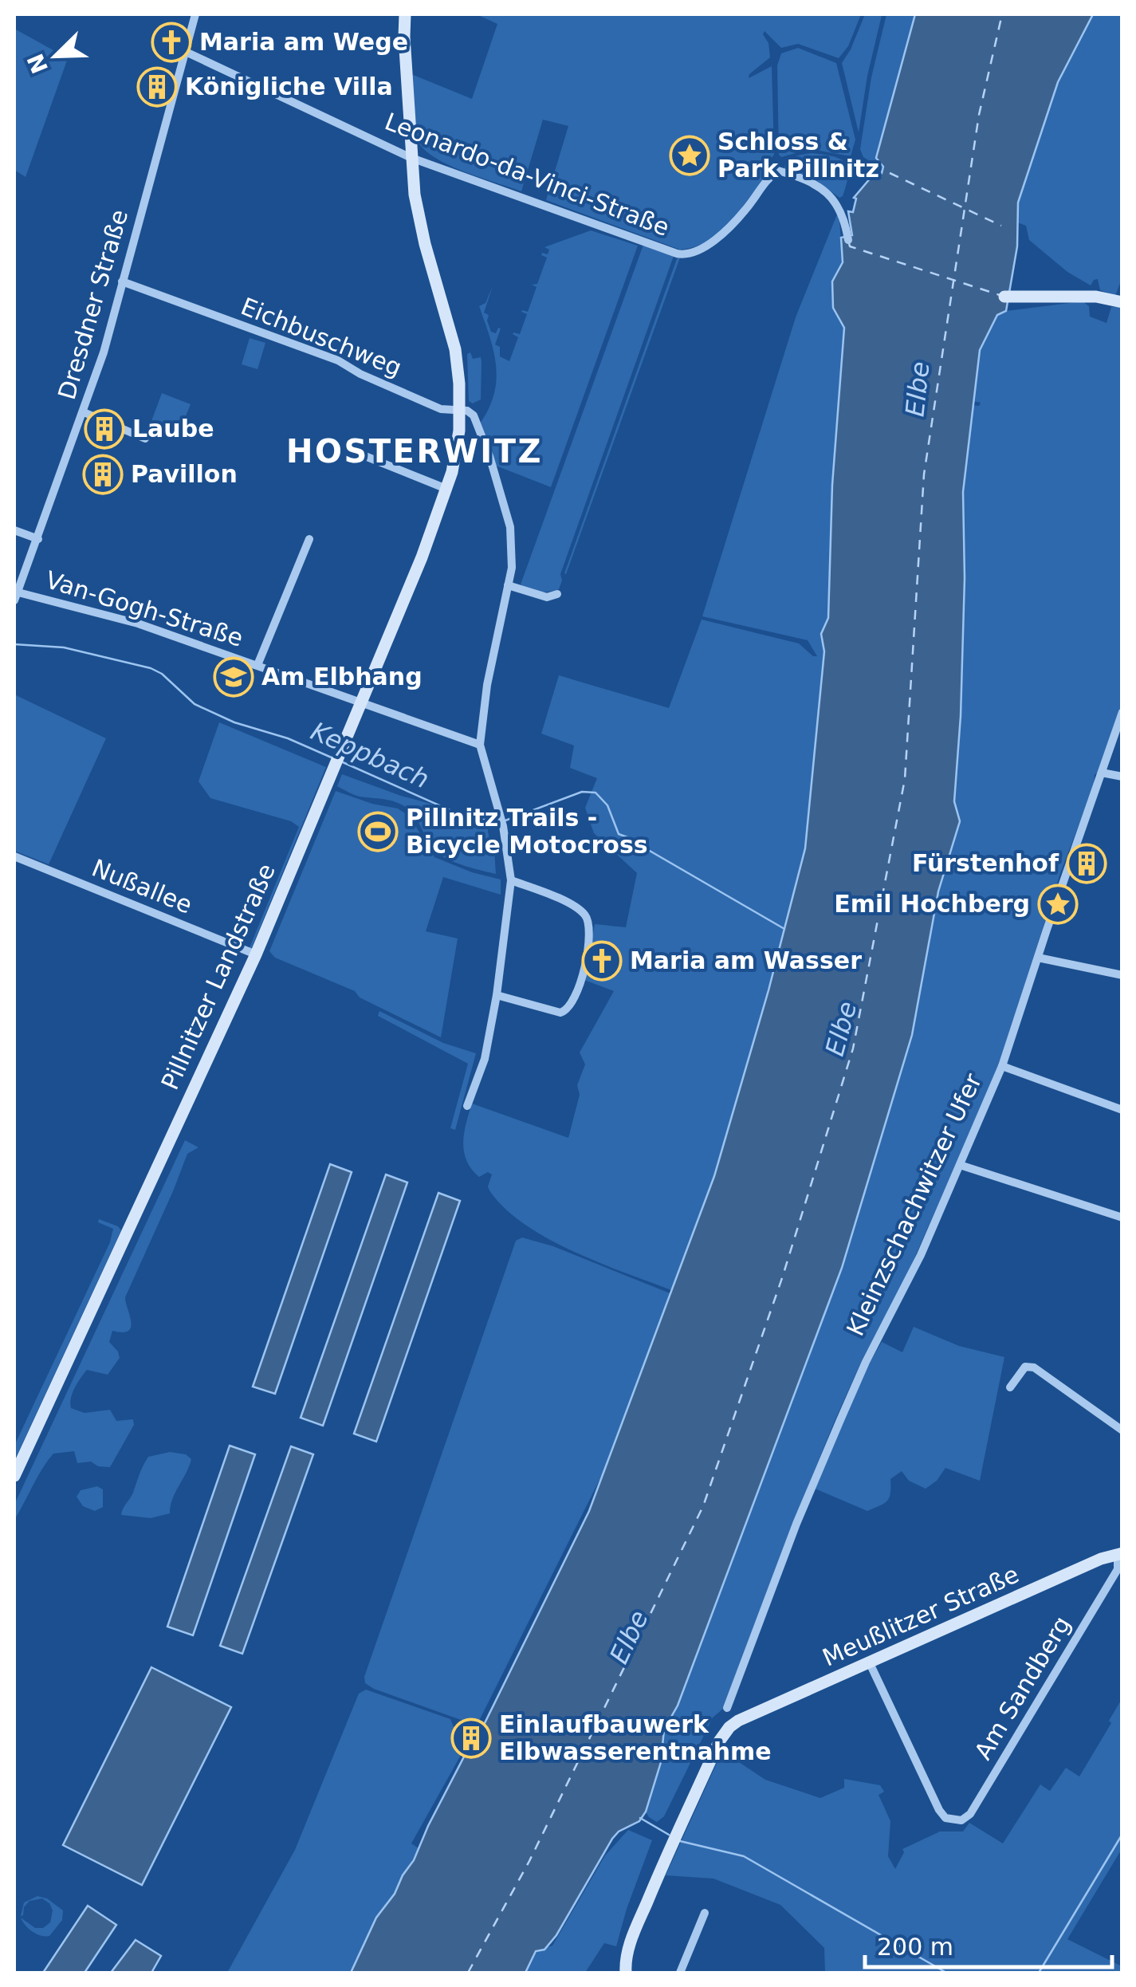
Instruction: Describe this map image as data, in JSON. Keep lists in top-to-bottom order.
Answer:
{
  "streets": {
    "main road": ["Pillnitzer Landstraße", "Meußlitzer Straße"],
    "street": [
      "Leonardo-da-Vinci-Straße",
      "Dresdner Straße",
      "Eichbuschweg",
      "Van-Gogh-Straße",
      "Nußallee",
      "Kleinzschachwitzer Ufer",
      "Am Sandberg"
    ]
  },
  "crossings": [
    ["Leonardo-da-Vinci-Straße", "Dresdner Straße"],
    ["Leonardo-da-Vinci-Straße", "Pillnitzer Landstraße"],
    ["Dresdner Straße", "Eichbuschweg"],
    ["Dresdner Straße", "Van-Gogh-Straße"],
    ["Eichbuschweg", "Pillnitzer Landstraße"],
    ["Van-Gogh-Straße", "Pillnitzer Landstraße"],
    ["Nußallee", "Pillnitzer Landstraße"],
    ["Meußlitzer Straße", "Am Sandberg"]
  ],
  "districts": ["HOSTERWITZ"],
  "water": ["Elbe", "Keppbach"],
  "places": {
    "church": ["Maria am Wege", "Maria am Wasser"],
    "building": [
      "Königliche Villa",
      "Laube",
      "Pavillon",
      "Fürstenhof",
      "Einlaufbauwerk Elbwasserentnahme"
    ],
    "place": ["Schloss & Park Pillnitz", "Emil Hochberg"],
    "school or university": ["Am Elbhang"],
    "sports": ["Pillnitz Trails - Bicycle Motocross"]
  },
  "scale_bar": "200 m",
  "north": "bottom left"
}
